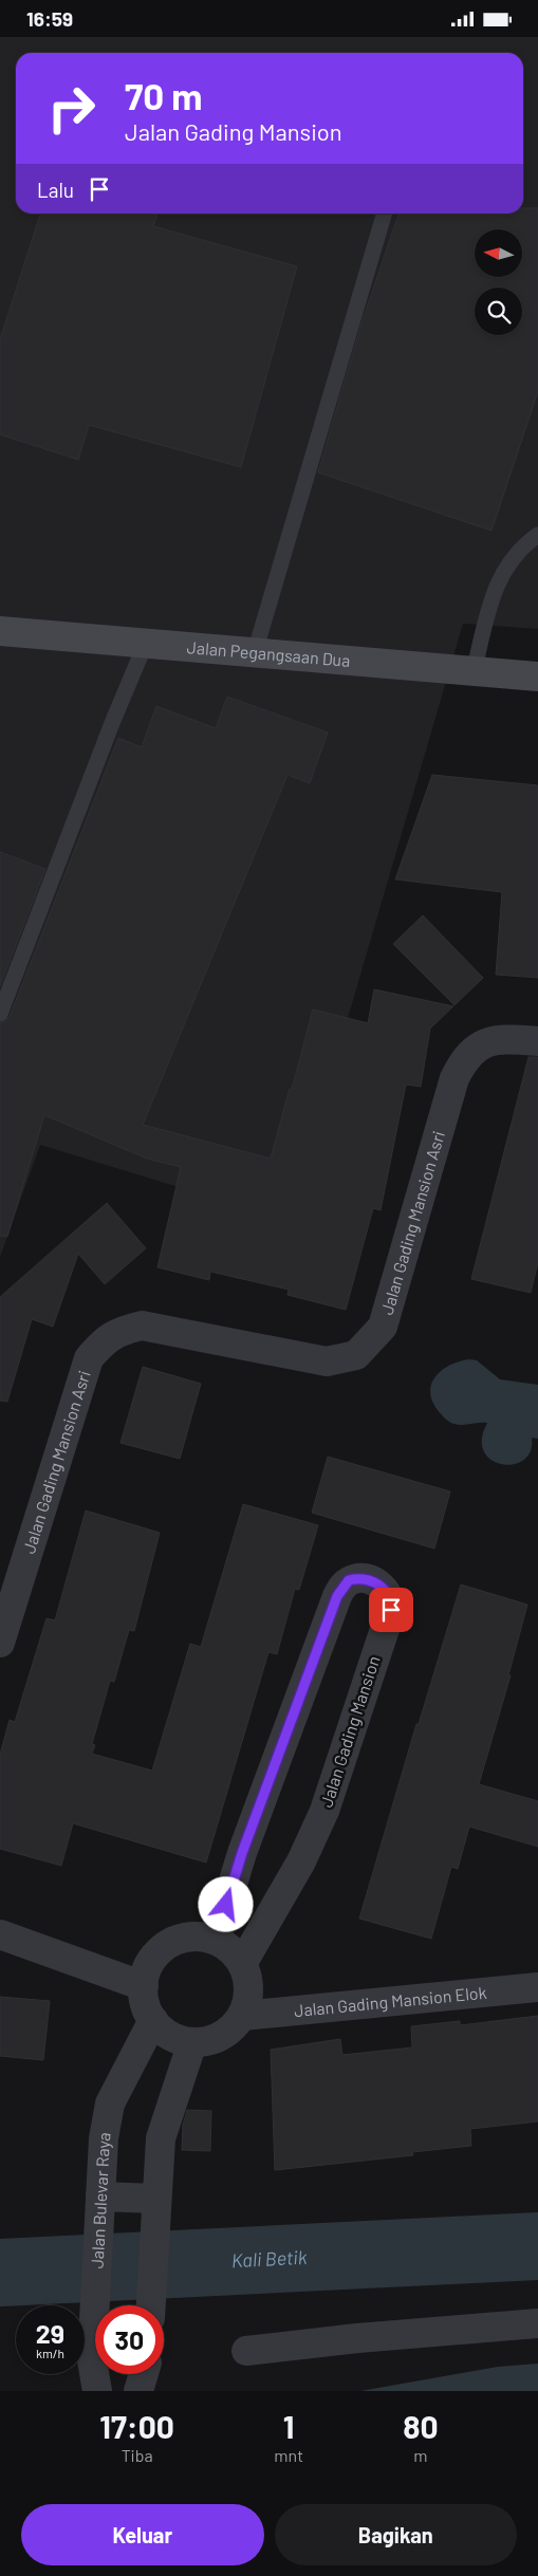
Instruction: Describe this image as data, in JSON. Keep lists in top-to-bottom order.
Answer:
{
  "streets": {
    "main road": ["Jalan Pegangsaan Dua"],
    "street": [
      "Jalan Gading Mansion Asri",
      "Jalan Gading Mansion",
      "Jalan Gading Mansion Elok",
      "Jalan Bulevar Raya"
    ]
  },
  "crossings": [
    ["Jalan Gading Mansion", "Jalan Gading Mansion Elok"],
    ["Jalan Gading Mansion", "Jalan Bulevar Raya"],
    ["Jalan Gading Mansion Elok", "Jalan Bulevar Raya"]
  ],
  "water": ["Kali Betik"],
  "north": "left",
  "page": {
    "status": "16:59",
    "turn": ["70 m", "Jalan Gading Mansion"],
    "then": "Lalu",
    "speed": "29 km/h",
    "limit": "30",
    "eta": [
      "17:00",
      "Tiba",
      "1",
      "mnt",
      "80",
      "m"
    ],
    "buttons": ["Keluar", "Bagikan"]
  }
}
